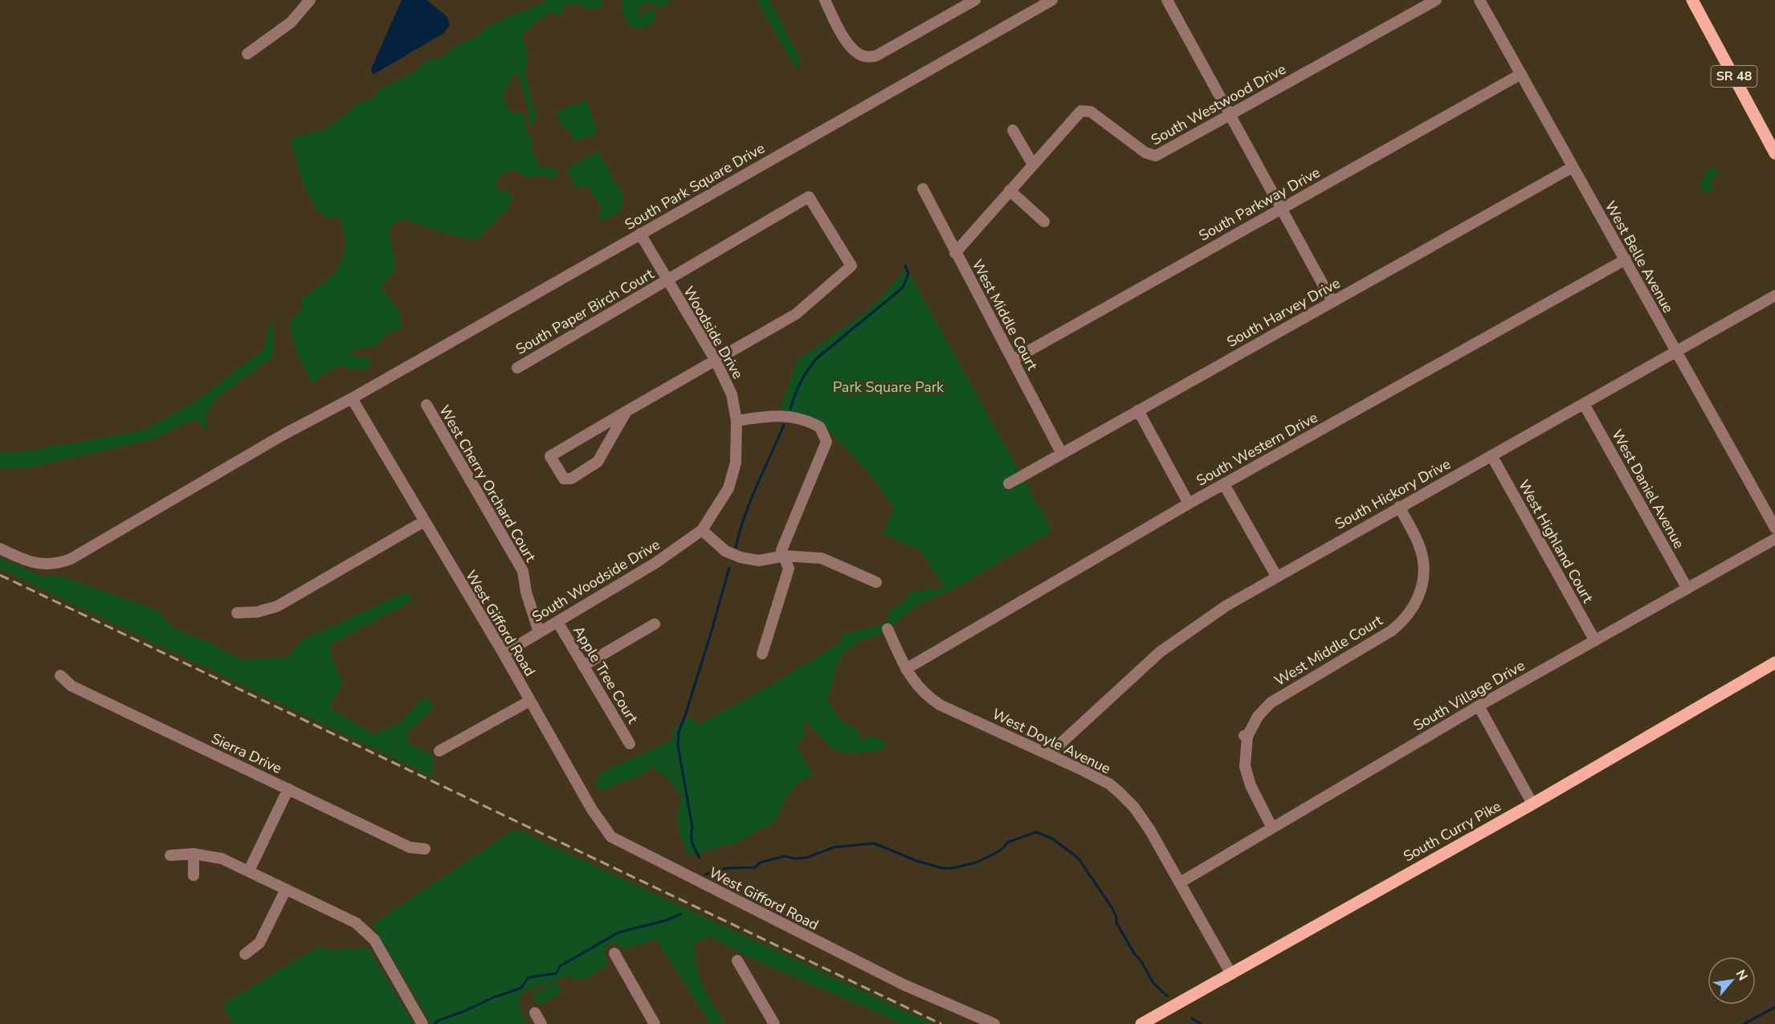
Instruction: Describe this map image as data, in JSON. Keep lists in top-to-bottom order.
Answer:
{
  "streets": {
    "main road": ["SR 48", "South Curry Pike"],
    "street": [
      "South Westwood Drive",
      "South Park Square Drive",
      "South Parkway Drive",
      "West Belle Avenue",
      "South Paper Birch Court",
      "South Harvey Drive",
      "West Middle Court",
      "Woodside Drive",
      "South Western Drive",
      "West Cherry Orchard Court",
      "West Daniel Avenue",
      "South Hickory Drive",
      "West Highland Court",
      "South Woodside Drive",
      "West Gifford Road",
      "Apple Tree Court",
      "South Village Drive",
      "West Doyle Avenue",
      "Sierra Drive"
    ]
  },
  "crossings": [
    ["South Westwood Drive", "West Middle Court"],
    ["South Park Square Drive", "Woodside Drive"],
    ["South Park Square Drive", "West Gifford Road"],
    ["South Parkway Drive", "West Belle Avenue"],
    ["South Parkway Drive", "West Middle Court"],
    ["West Belle Avenue", "South Harvey Drive"],
    ["West Belle Avenue", "South Western Drive"],
    ["West Belle Avenue", "South Hickory Drive"],
    ["South Paper Birch Court", "Woodside Drive"],
    ["South Harvey Drive", "West Middle Court"],
    ["West Middle Court", "South Hickory Drive"],
    ["West Middle Court", "South Village Drive"],
    ["Woodside Drive", "South Woodside Drive"],
    ["South Western Drive", "West Doyle Avenue"],
    ["West Cherry Orchard Court", "South Woodside Drive"],
    ["West Daniel Avenue", "South Hickory Drive"],
    ["West Daniel Avenue", "South Village Drive"],
    ["South Hickory Drive", "West Highland Court"],
    ["South Hickory Drive", "West Doyle Avenue"],
    ["West Highland Court", "South Village Drive"],
    ["South Woodside Drive", "West Gifford Road"],
    ["South Woodside Drive", "Apple Tree Court"],
    ["South Village Drive", "West Doyle Avenue"],
    ["West Doyle Avenue", "South Curry Pike"]
  ],
  "parks": ["Park Square Park"],
  "north": "top right"
}
